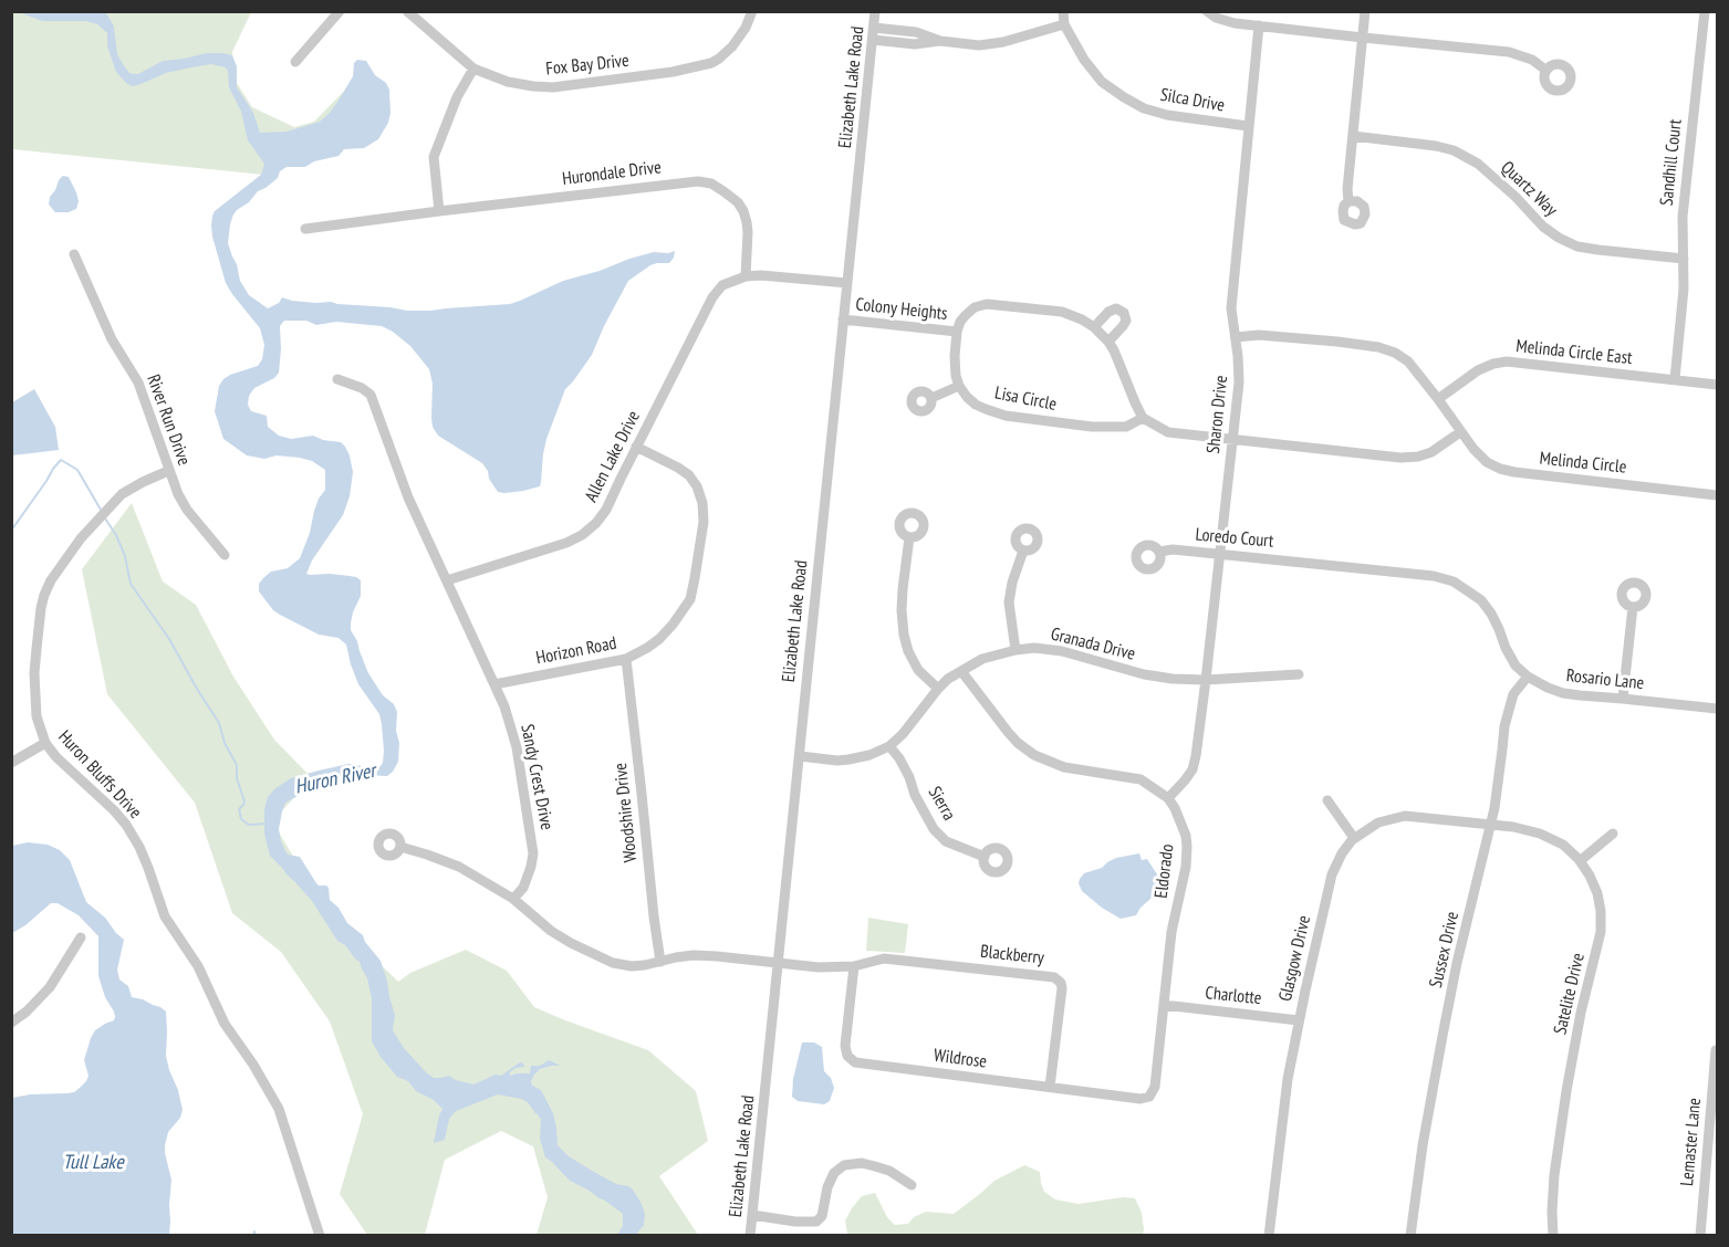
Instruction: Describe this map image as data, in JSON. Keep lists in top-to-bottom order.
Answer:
{
  "streets": {
    "street": [
      "Fox Bay Drive",
      "Elizabeth Lake Road",
      "Silca Drive",
      "Sandhill Court",
      "Hurondale Drive",
      "Quartz Way",
      "Colony Heights",
      "Melinda Circle East",
      "Lisa Circle",
      "Sharon Drive",
      "River Run Drive",
      "Allen Lake Drive",
      "Melinda Circle",
      "Loredo Court",
      "Granada Drive",
      "Horizon Road",
      "Rosario Lane",
      "Huron Bluffs Drive",
      "Sandy Crest Drive",
      "Sierra",
      "Woodshire Drive",
      "Eldorado",
      "Sussex Drive",
      "Blackberry",
      "Glasgow Drive",
      "Satelite Drive",
      "Charlotte",
      "Wildrose",
      "Lemaster Lane"
    ]
  },
  "crossings": [
    ["Elizabeth Lake Road", "Colony Heights"],
    ["Elizabeth Lake Road", "Granada Drive"],
    ["Silca Drive", "Sharon Drive"],
    ["Sandhill Court", "Quartz Way"],
    ["Sandhill Court", "Melinda Circle East"],
    ["Hurondale Drive", "Allen Lake Drive"],
    ["Melinda Circle East", "Melinda Circle"],
    ["Sharon Drive", "Loredo Court"],
    ["Sharon Drive", "Granada Drive"],
    ["Sharon Drive", "Eldorado"],
    ["River Run Drive", "Huron Bluffs Drive"],
    ["Allen Lake Drive", "Horizon Road"],
    ["Allen Lake Drive", "Sandy Crest Drive"],
    ["Loredo Court", "Rosario Lane"],
    ["Granada Drive", "Sierra"],
    ["Granada Drive", "Eldorado"],
    ["Horizon Road", "Sandy Crest Drive"],
    ["Horizon Road", "Woodshire Drive"],
    ["Rosario Lane", "Sussex Drive"],
    ["Eldorado", "Charlotte"],
    ["Eldorado", "Wildrose"],
    ["Sussex Drive", "Glasgow Drive"],
    ["Sussex Drive", "Satelite Drive"],
    ["Blackberry", "Wildrose"],
    ["Glasgow Drive", "Satelite Drive"],
    ["Glasgow Drive", "Charlotte"]
  ],
  "water": ["Huron River", "Tull Lake"]
}
